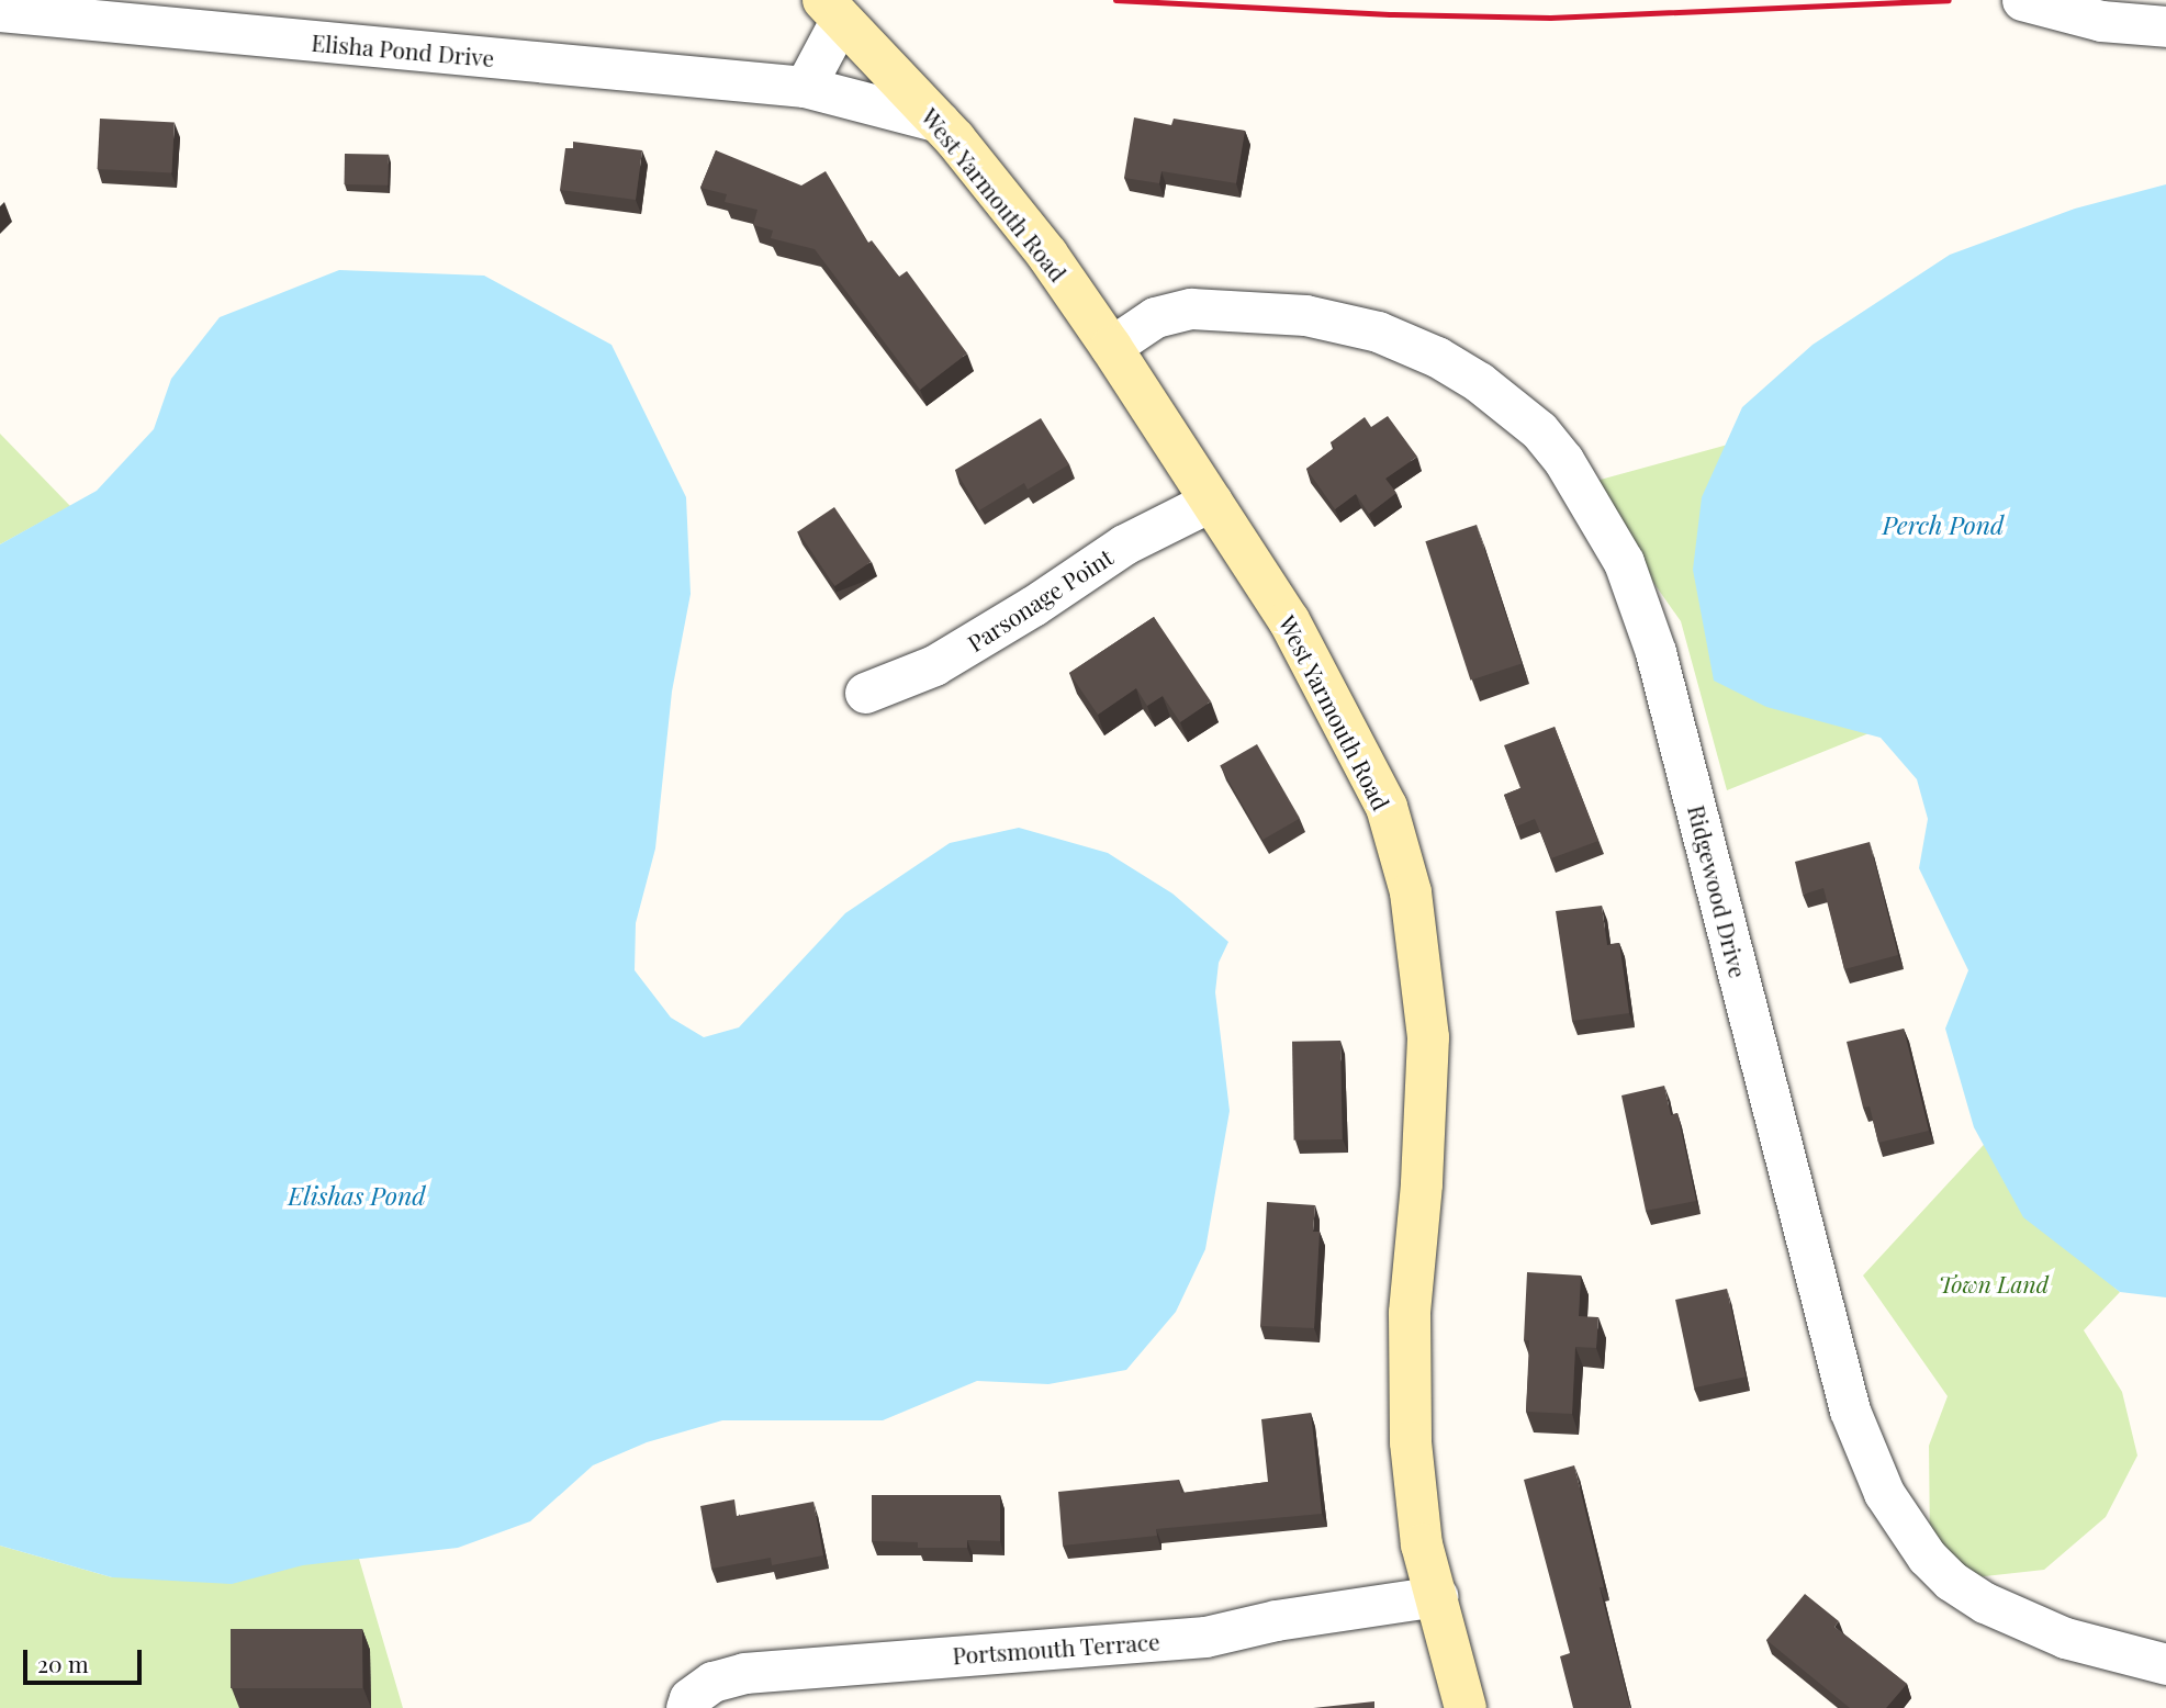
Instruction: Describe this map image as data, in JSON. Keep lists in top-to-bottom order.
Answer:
{
  "streets": {
    "main road": ["West Yarmouth Road"],
    "street": [
      "Elisha Pond Drive",
      "Parsonage Point",
      "Ridgewood Drive",
      "Portsmouth Terrace"
    ]
  },
  "crossings": [
    ["Elisha Pond Drive", "West Yarmouth Road"],
    ["West Yarmouth Road", "Parsonage Point"],
    ["West Yarmouth Road", "Ridgewood Drive"],
    ["West Yarmouth Road", "Portsmouth Terrace"]
  ],
  "water": ["Perch Pond", "Elishas Pond"],
  "parks": ["Town Land"],
  "scale_bar": "20 m"
}
